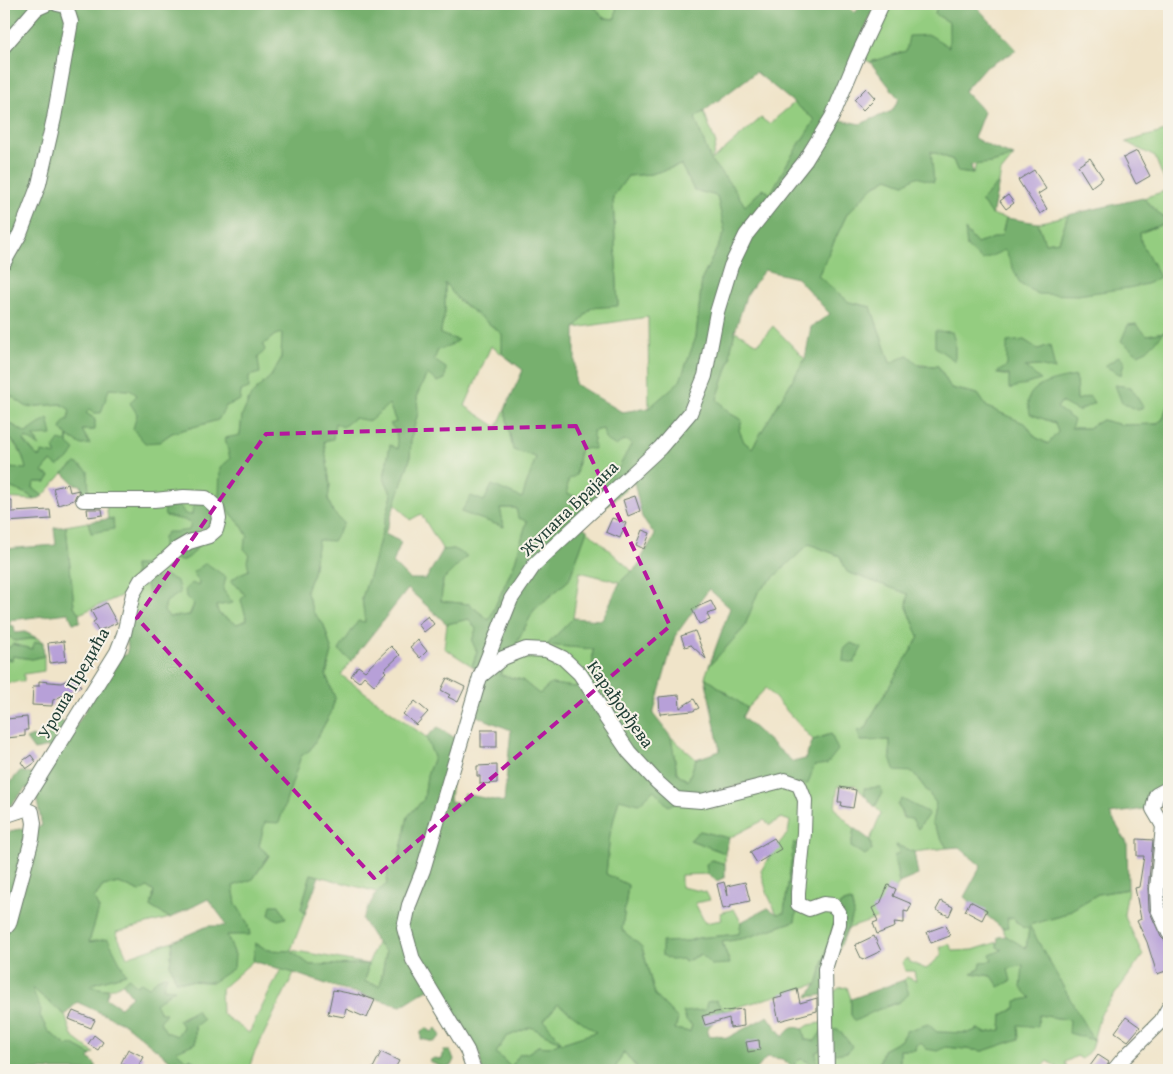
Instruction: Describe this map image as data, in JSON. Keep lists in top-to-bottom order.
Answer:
{
  "streets": {
    "street": ["Жупана Брајана", "Уроша Предића", "Карађорђева"]
  },
  "crossings": [
    ["Жупана Брајана", "Карађорђева"]
  ]
}
